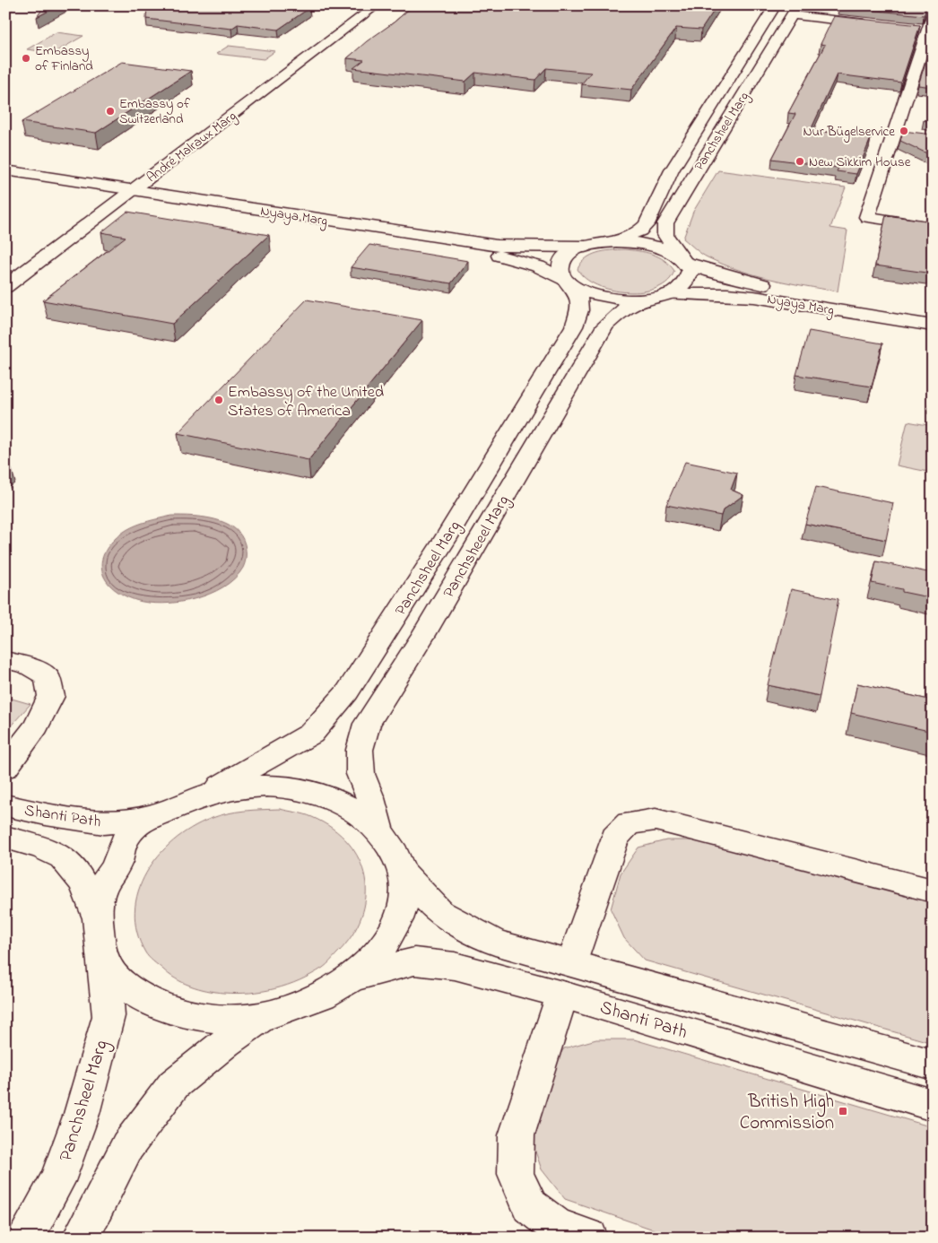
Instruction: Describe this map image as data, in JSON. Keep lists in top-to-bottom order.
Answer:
{
  "streets": {
    "main road": [
      "Panchsheel Marg",
      "André Malraux Marg",
      "Nyaya Marg",
      "Panchsheeel Marg",
      "Shanti Path"
    ]
  },
  "crossings": [
    ["Panchsheel Marg", "Nyaya Marg"],
    ["Panchsheel Marg", "Shanti Path"],
    ["André Malraux Marg", "Nyaya Marg"],
    ["Nyaya Marg", "Panchsheeel Marg"],
    ["Panchsheeel Marg", "Shanti Path"]
  ],
  "places": {
    "other": [
      "Embassy of Finland",
      "Embassy of Switzerland",
      "Nur Bügelservice",
      "New Sikkim House",
      "Embassy of the United States of America"
    ],
    "transit": ["British High Commission"]
  }
}
